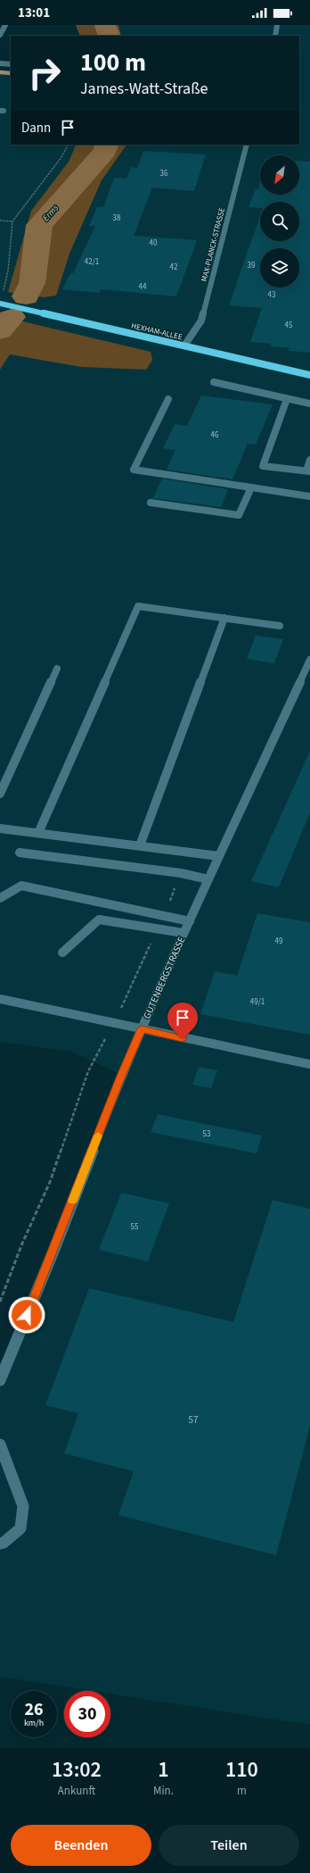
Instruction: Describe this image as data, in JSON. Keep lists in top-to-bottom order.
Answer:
{
  "streets": {
    "main road": ["HEXHAM-ALLEE"],
    "street": ["MAX-PLANCK-STRASSE", "GUTENBERGSTRASSE"]
  },
  "crossings": [
    ["MAX-PLANCK-STRASSE", "HEXHAM-ALLEE"]
  ],
  "water": ["Erms"],
  "house_numbers": [
    "36",
    "38",
    "40",
    "42/1",
    "39",
    "42",
    "44",
    "43",
    "45",
    "46",
    "49",
    "49/1",
    "53",
    "55",
    "57"
  ],
  "north": "bottom left",
  "page": {
    "status": "13:01",
    "turn": ["100 m", "James-Watt-Straße"],
    "then": "Dann",
    "speed": "26 km/h",
    "limit": "30",
    "eta": [
      "13:02",
      "Ankunft",
      "1",
      "Min.",
      "110",
      "m"
    ],
    "buttons": ["Beenden", "Teilen"]
  }
}
